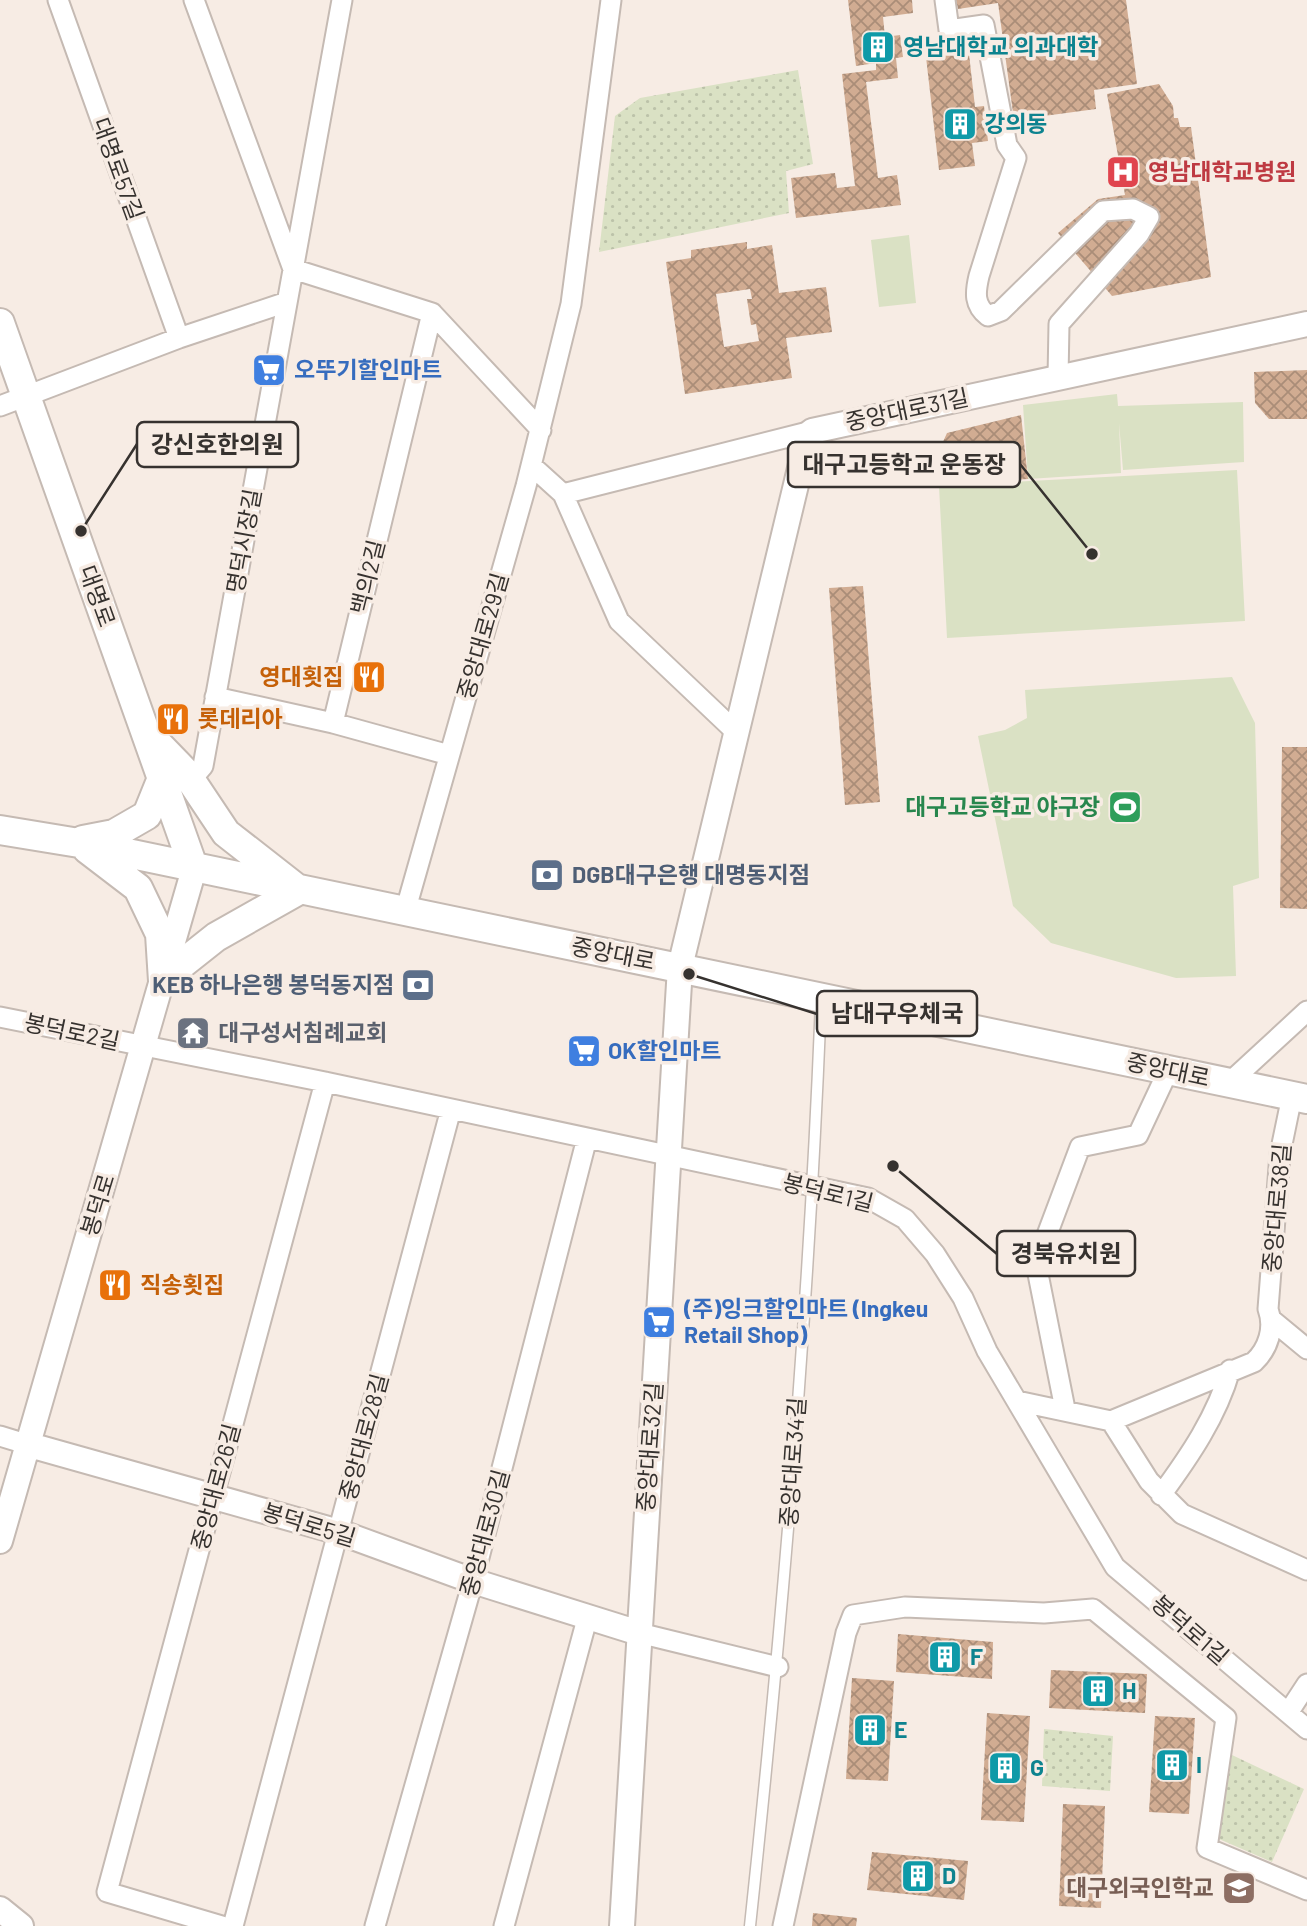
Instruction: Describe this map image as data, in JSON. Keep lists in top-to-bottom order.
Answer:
{
  "streets": {
    "main road": ["대명로", "중앙대로"],
    "street": [
      "대명로57길",
      "중앙대로31길",
      "명덕시장길",
      "백의2길",
      "중앙대로29길",
      "봉덕로2길",
      "봉덕로1길",
      "봉덕로",
      "중앙대로38길",
      "중앙대로28길",
      "중앙대로32길",
      "중앙대로26길",
      "봉덕로5길",
      "중앙대로30길"
    ],
    "lane": ["중앙대로34길"]
  },
  "crossings": [
    ["대명로", "중앙대로"],
    ["대명로", "봉덕로"],
    ["중앙대로29길", "중앙대로"],
    ["중앙대로", "봉덕로"],
    ["중앙대로", "중앙대로38길"],
    ["중앙대로", "중앙대로32길"],
    ["중앙대로", "중앙대로34길"],
    ["봉덕로2길", "봉덕로1길"],
    ["봉덕로2길", "봉덕로"],
    ["봉덕로1길", "봉덕로"],
    ["봉덕로1길", "중앙대로28길"],
    ["봉덕로1길", "중앙대로32길"],
    ["봉덕로1길", "중앙대로34길"],
    ["봉덕로1길", "중앙대로26길"],
    ["봉덕로1길", "중앙대로30길"],
    ["봉덕로", "봉덕로5길"],
    ["중앙대로28길", "봉덕로5길"],
    ["중앙대로32길", "봉덕로5길"],
    ["중앙대로34길", "봉덕로5길"],
    ["중앙대로26길", "봉덕로5길"],
    ["봉덕로5길", "중앙대로30길"]
  ],
  "places": {
    "building": [
      "영남대학교 의과대학",
      "강의동",
      "F",
      "H",
      "E",
      "I",
      "G",
      "D"
    ],
    "hospital": ["영남대학교병원"],
    "supermarket": ["오뚜기할인마트", "OK할인마트", "(주)잉크할인마트 (Ingkeu Retail Shop)"],
    "other": [
      "강신호한의원",
      "대구고등학교 운동장",
      "남대구우체국",
      "경북유치원"
    ],
    "restaurant": ["영대횟집", "롯데리아", "직송횟집"],
    "sports": ["대구고등학교 야구장"],
    "bank": ["DGB대구은행 대명동지점", "KEB 하나은행 봉덕동지점"],
    "temple": ["대구성서침례교회"],
    "school or university": ["대구외국인학교"]
  }
}
